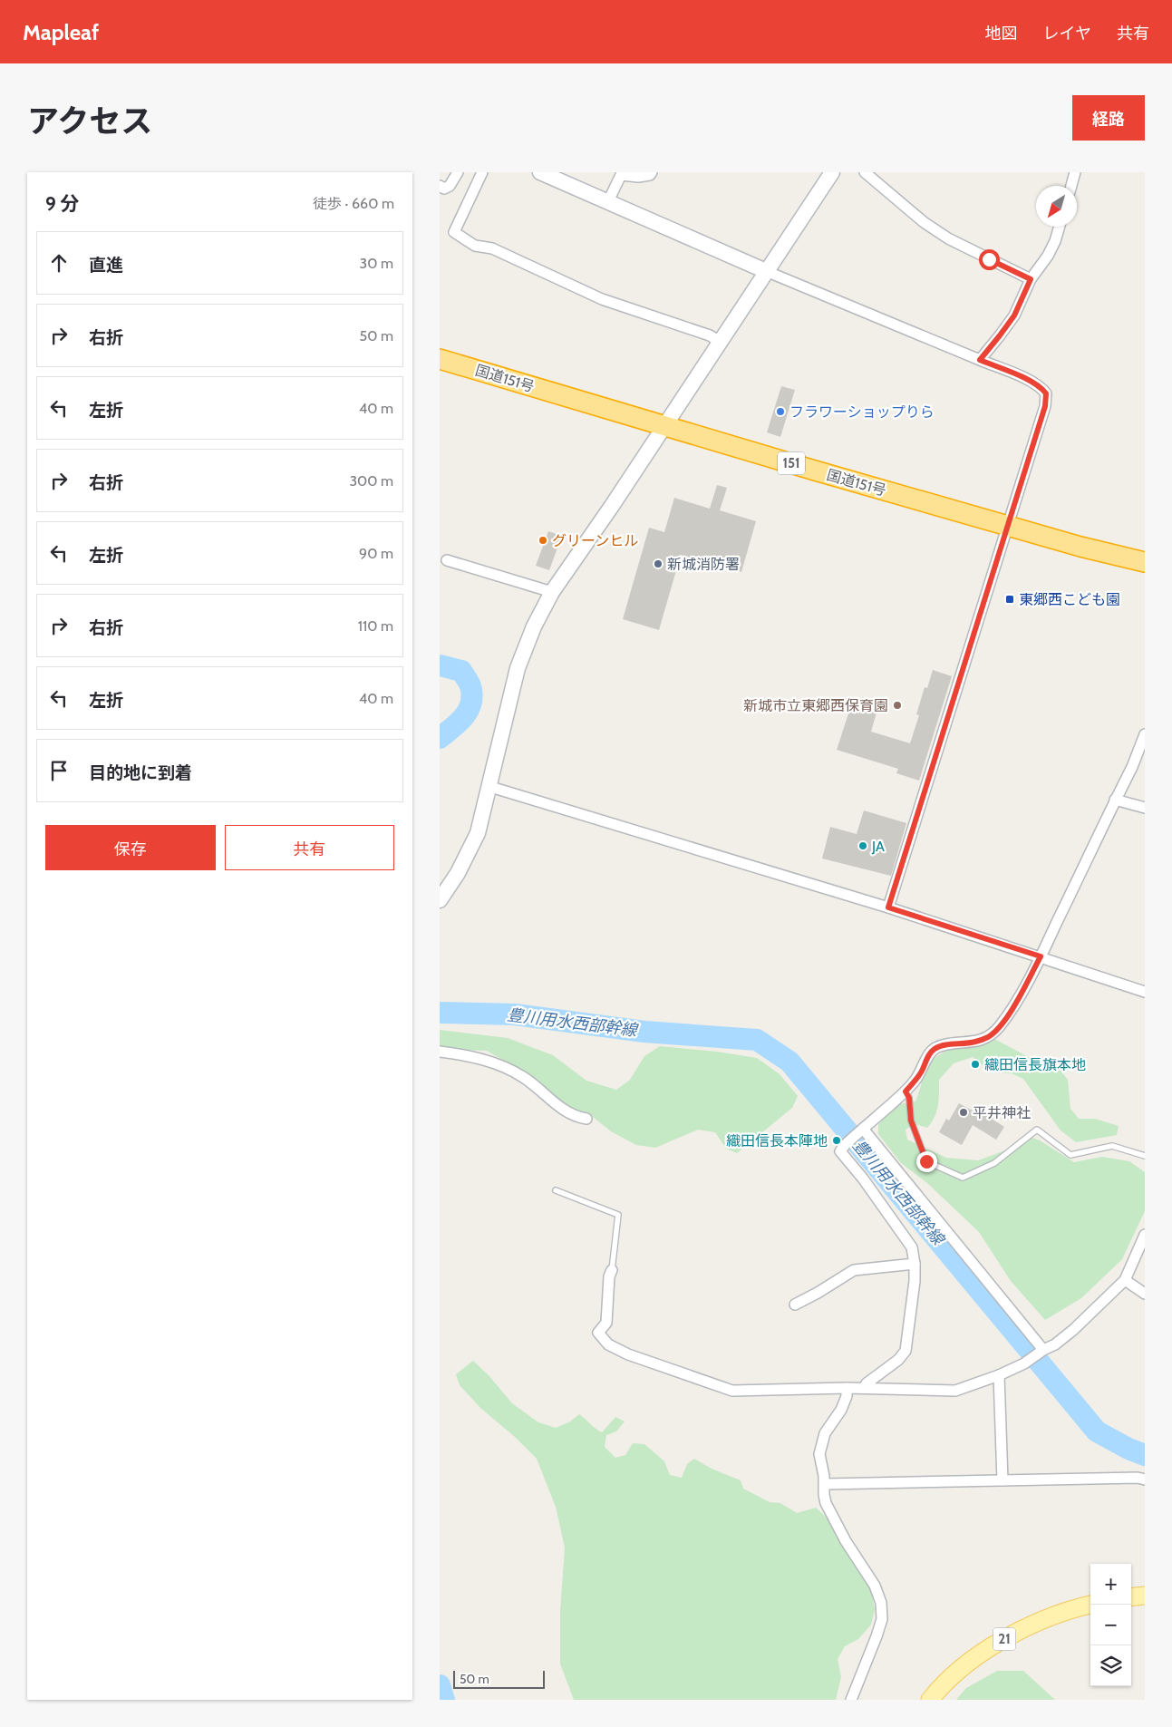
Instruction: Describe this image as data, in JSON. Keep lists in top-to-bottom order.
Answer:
{
  "streets": {
    "highway": ["国道151号", "151"],
    "main road": ["21"]
  },
  "water": ["豊川用水西部幹線"],
  "places": {
    "other": [
      "フラワーショップりら",
      "グリーンヒル",
      "新城消防署",
      "新城市立東郷西保育園",
      "JA",
      "織田信長旗本地",
      "平井神社",
      "織田信長本陣地"
    ],
    "transit": ["東郷西こども園"]
  },
  "scale_bar": "50 m",
  "north": "bottom left",
  "page": {
    "header": "Mapleaf",
    "nav": ["地図", "レイヤ", "共有"],
    "title": "アクセス",
    "buttons": [
      "経路",
      ["保存", "共有"]
    ],
    "heading": ["9 分", "徒歩 · 660 m"],
    "list": [
      ["直進", "30 m"],
      ["右折", "50 m"],
      ["左折", "40 m"],
      ["右折", "300 m"],
      ["左折", "90 m"],
      ["右折", "110 m"],
      ["左折", "40 m"],
      "目的地に到着"
    ],
    "map_buttons": ["+", "−"],
    "scale": "50 m"
  }
}
